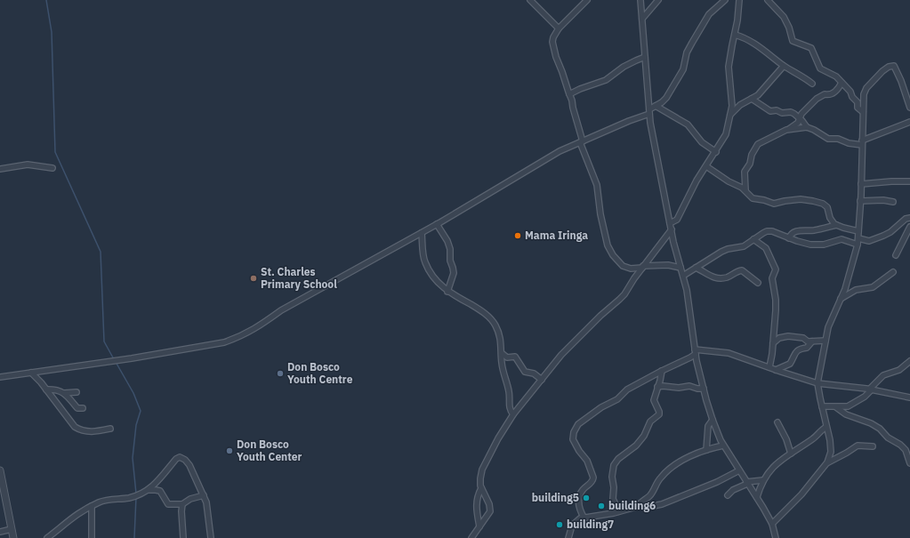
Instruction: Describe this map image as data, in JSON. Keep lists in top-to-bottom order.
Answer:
{
  "places": [
    "Mama Iringa",
    "St. Charles Primary School",
    "Don Bosco Youth Centre",
    "Don Bosco Youth Center",
    "building5",
    "building6",
    "building7"
  ]
}
